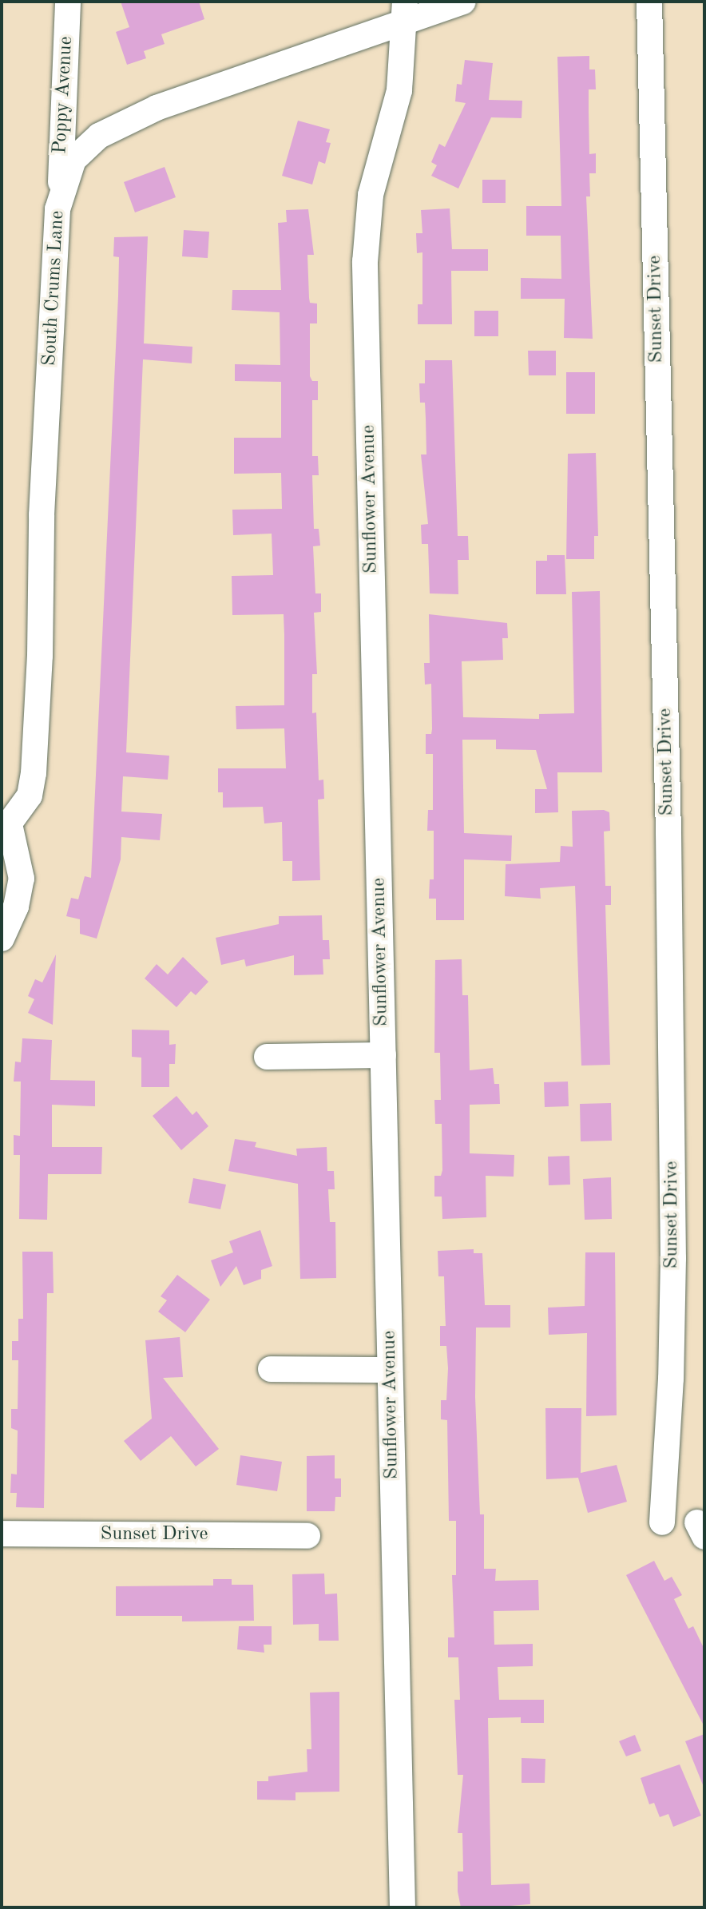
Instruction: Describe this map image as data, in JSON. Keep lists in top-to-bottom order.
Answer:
{
  "streets": {
    "street": [
      "Poppy Avenue",
      "South Crums Lane",
      "Sunset Drive",
      "Sunflower Avenue"
    ]
  },
  "crossings": [
    ["Poppy Avenue", "South Crums Lane"],
    ["South Crums Lane", "Sunflower Avenue"]
  ]
}
